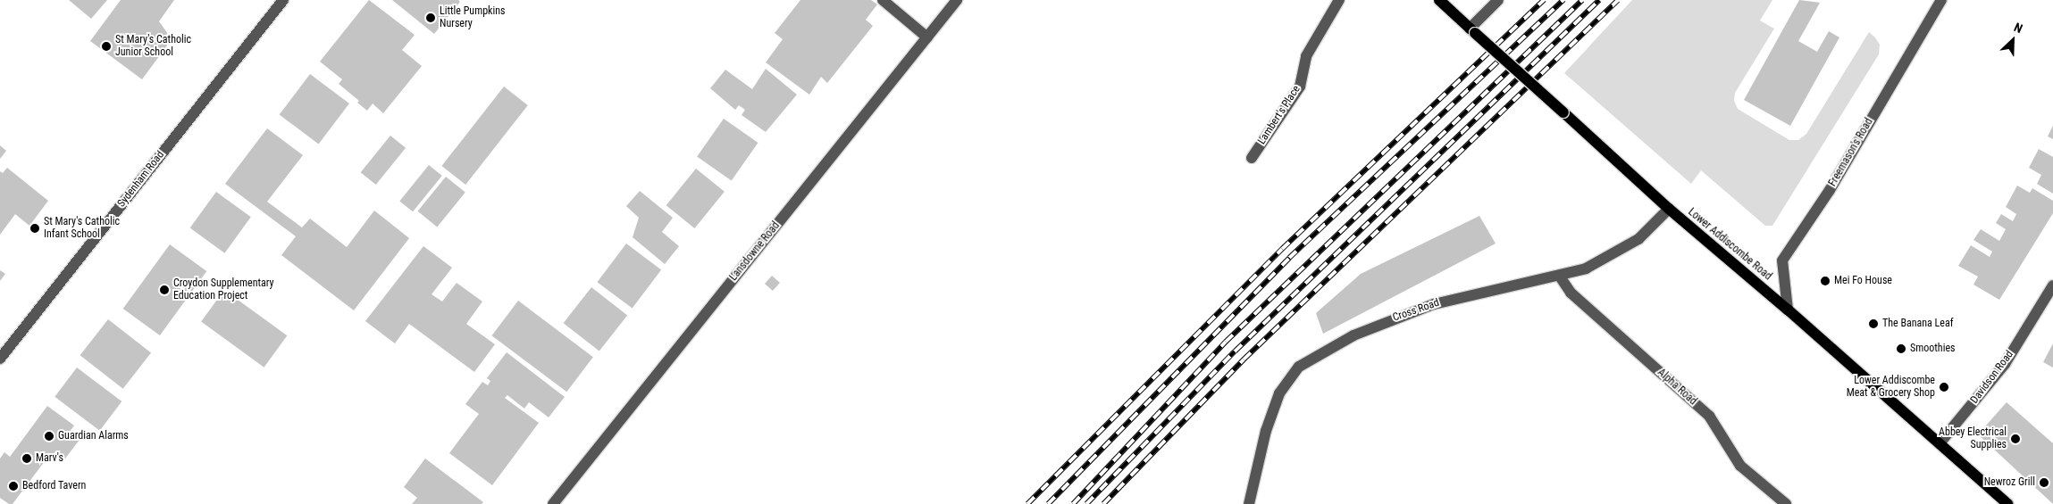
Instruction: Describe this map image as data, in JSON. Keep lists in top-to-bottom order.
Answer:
{
  "streets": {
    "main road": ["Lower Addiscombe Road"],
    "street": [
      "Lambert's Place",
      "Freemason's Road",
      "Sydenham Road",
      "Lansdowne Road",
      "Cross Road",
      "Davidson Road",
      "Alpha Road"
    ]
  },
  "crossings": [
    ["Freemason's Road", "Lower Addiscombe Road"],
    ["Lower Addiscombe Road", "Cross Road"],
    ["Lower Addiscombe Road", "Davidson Road"],
    ["Cross Road", "Alpha Road"]
  ],
  "places": [
    "Little Pumpkins Nursery",
    "St Mary's Catholic Junior School",
    "St Mary's Catholic Infant School",
    "Mei Fo House",
    "Croydon Supplementary Education Project",
    "The Banana Leaf",
    "Smoothies",
    "Lower Addiscombe Meat & Grocery Shop",
    "Guardian Alarms",
    "Abbey Electrical Supplies",
    "Marv's",
    "Newroz Grill",
    "Bedford Tavern"
  ],
  "north": "top right"
}
